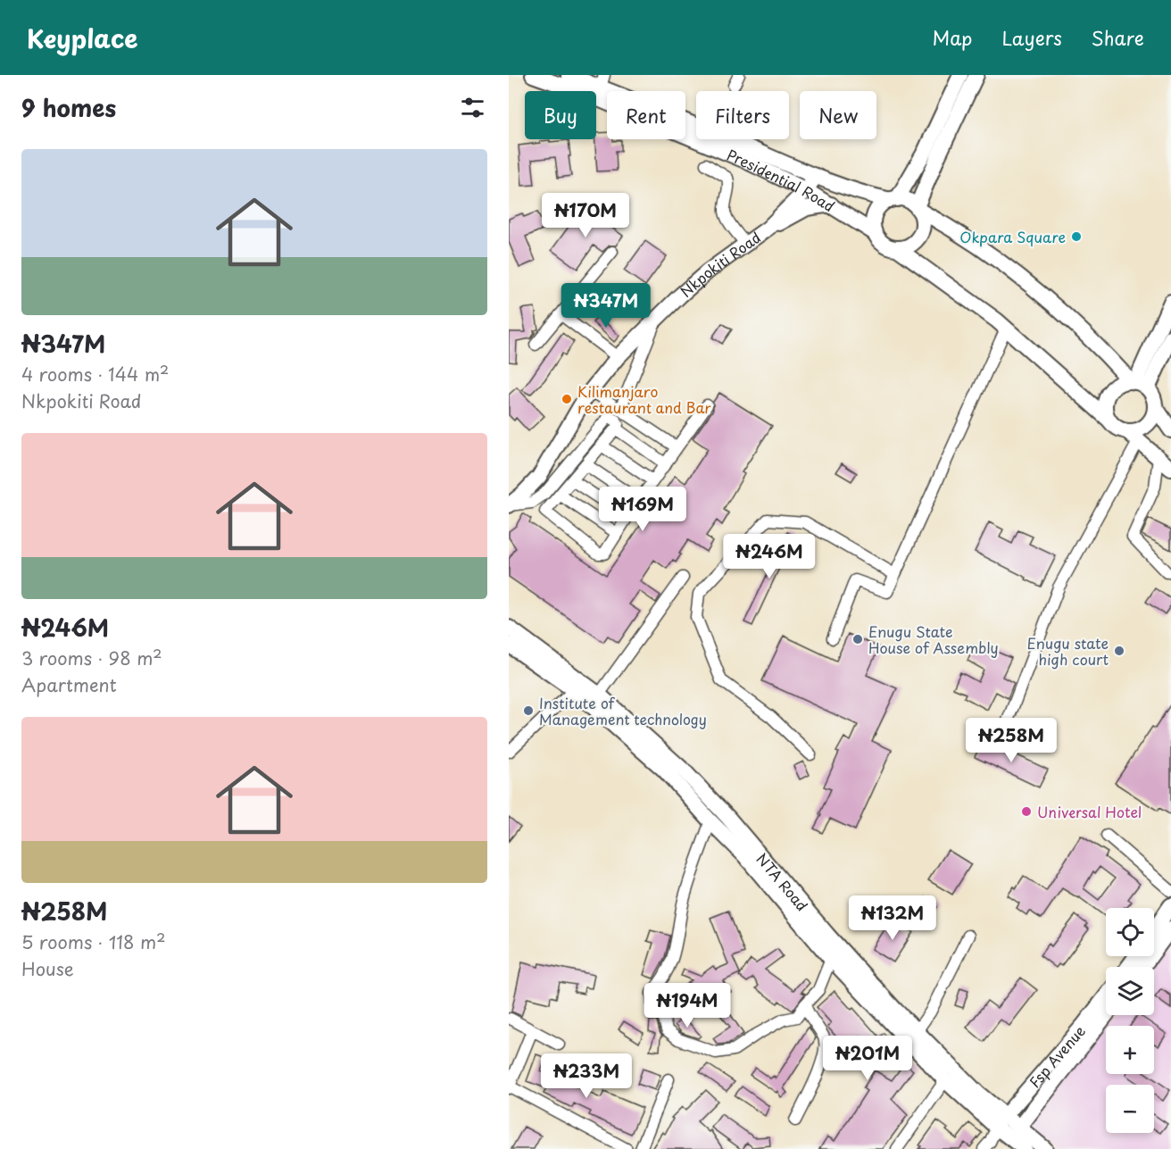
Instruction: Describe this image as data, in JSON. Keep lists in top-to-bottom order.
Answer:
{
  "streets": {
    "main road": [
      "Presidential Road",
      "Nkpokiti Road",
      "NTA Road",
      "Fsp Avenue"
    ]
  },
  "crossings": [
    ["Presidential Road", "Nkpokiti Road"],
    ["NTA Road", "Fsp Avenue"]
  ],
  "places": [
    "Okpara Square",
    "Kilimanjaro restaurant and Bar",
    "Enugu State House of Assembly",
    "Enugu state high court",
    "Institute of Management technology",
    "Universal Hotel"
  ],
  "page": {
    "header": "Keyplace",
    "nav": ["Map", "Layers", "Share"],
    "heading": "9 homes",
    "chip": [
      "Buy",
      "Rent",
      "Filters",
      "New"
    ],
    "list": [
      {
        "name": "₦347M",
        "note": "4 rooms · 144 m² · Nkpokiti Road"
      },
      {
        "name": "₦246M",
        "note": "3 rooms · 98 m² · Apartment"
      },
      {
        "name": "₦258M",
        "note": "5 rooms · 118 m² · House"
      }
    ],
    "price": [
      "₦170M",
      "₦347M",
      "₦169M",
      "₦246M",
      "₦258M",
      "₦132M",
      "₦194M",
      "₦201M",
      "₦233M"
    ],
    "map_buttons": ["+", "−"]
  }
}
